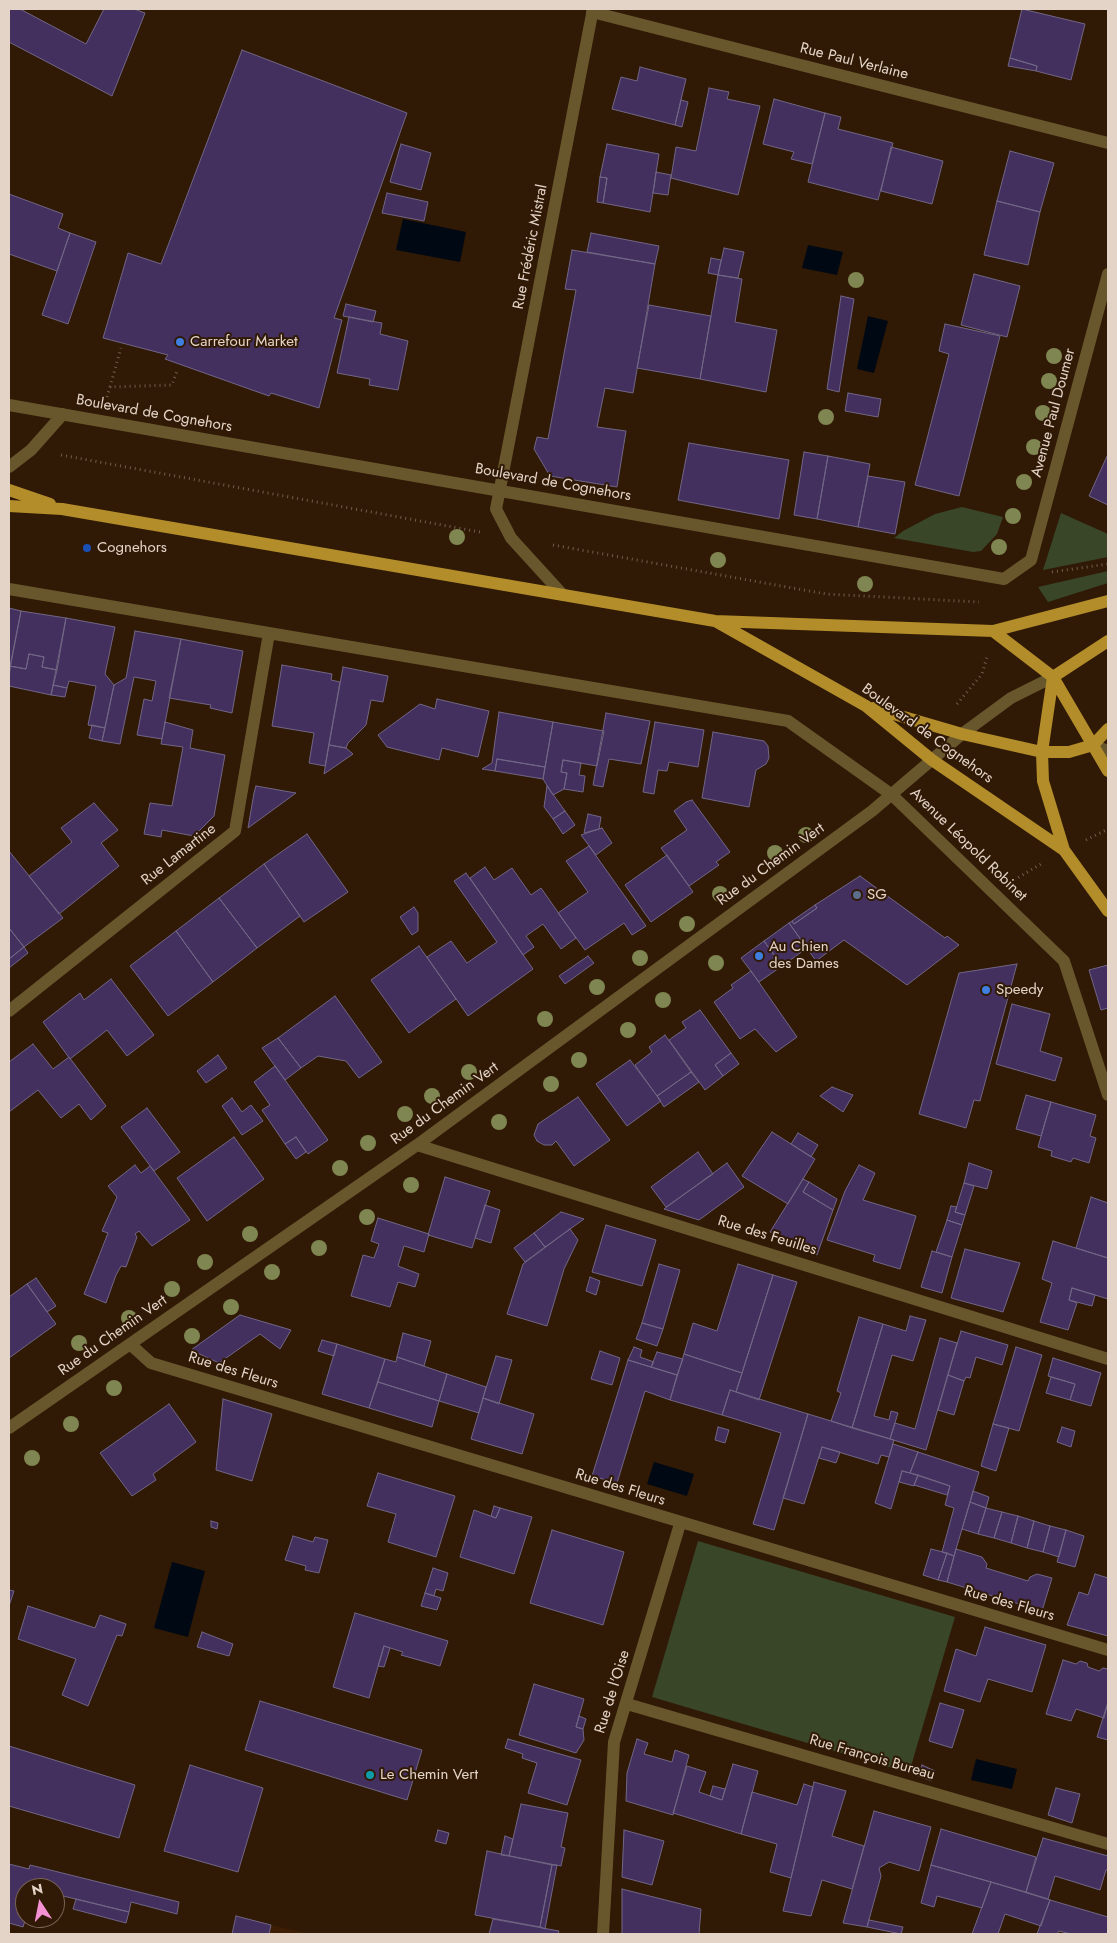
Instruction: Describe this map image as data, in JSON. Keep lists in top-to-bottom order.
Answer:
{
  "streets": {
    "main road": ["Boulevard de Cognehors"],
    "street": [
      "Rue Paul Verlaine",
      "Rue Frédéric Mistral",
      "Avenue Paul Doumer",
      "Avenue Léopold Robinet",
      "Rue Lamartine",
      "Rue du Chemin Vert",
      "Rue des Feuilles",
      "Rue des Fleurs",
      "Rue de l'Oise",
      "Rue François Bureau"
    ]
  },
  "crossings": [
    ["Rue Paul Verlaine", "Rue Frédéric Mistral"],
    ["Rue Frédéric Mistral", "Boulevard de Cognehors"],
    ["Avenue Paul Doumer", "Boulevard de Cognehors"],
    ["Boulevard de Cognehors", "Avenue Léopold Robinet"],
    ["Avenue Léopold Robinet", "Rue du Chemin Vert"],
    ["Rue du Chemin Vert", "Rue des Feuilles"],
    ["Rue du Chemin Vert", "Rue des Fleurs"],
    ["Rue des Fleurs", "Rue de l'Oise"],
    ["Rue de l'Oise", "Rue François Bureau"]
  ],
  "places": [
    "Carrefour Market",
    "Cognehors",
    "SG",
    "Au Chien des Dames",
    "Speedy",
    "Le Chemin Vert"
  ],
  "north": "top"
}
